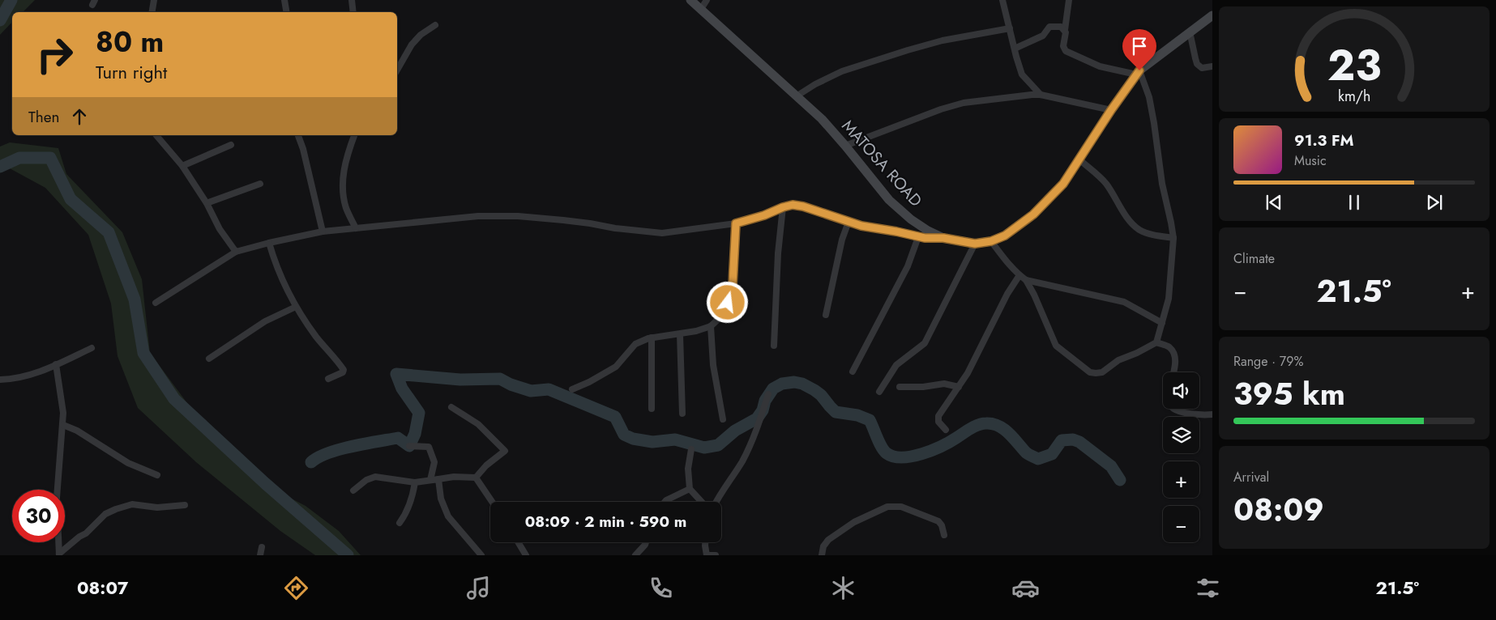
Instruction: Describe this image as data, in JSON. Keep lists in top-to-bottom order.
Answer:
{
  "streets": {
    "street": ["MATOSA ROAD"]
  },
  "page": {
    "turn": ["80 m", "Turn right"],
    "then": "Then",
    "song": ["91.3 FM", "Music"],
    "tile": [
      "Climate",
      ["Range · 79%", "395 km"],
      ["Arrival", "08:09"]
    ],
    "heat": ["−", "21.5°", "+"],
    "map_buttons": ["+", "−"],
    "limit": "30",
    "trip": "08:09 · 2 min · 590 m",
    "tabs": ["08:07", "21.5°"],
    "gauge": ["23", "km/h"]
  }
}
